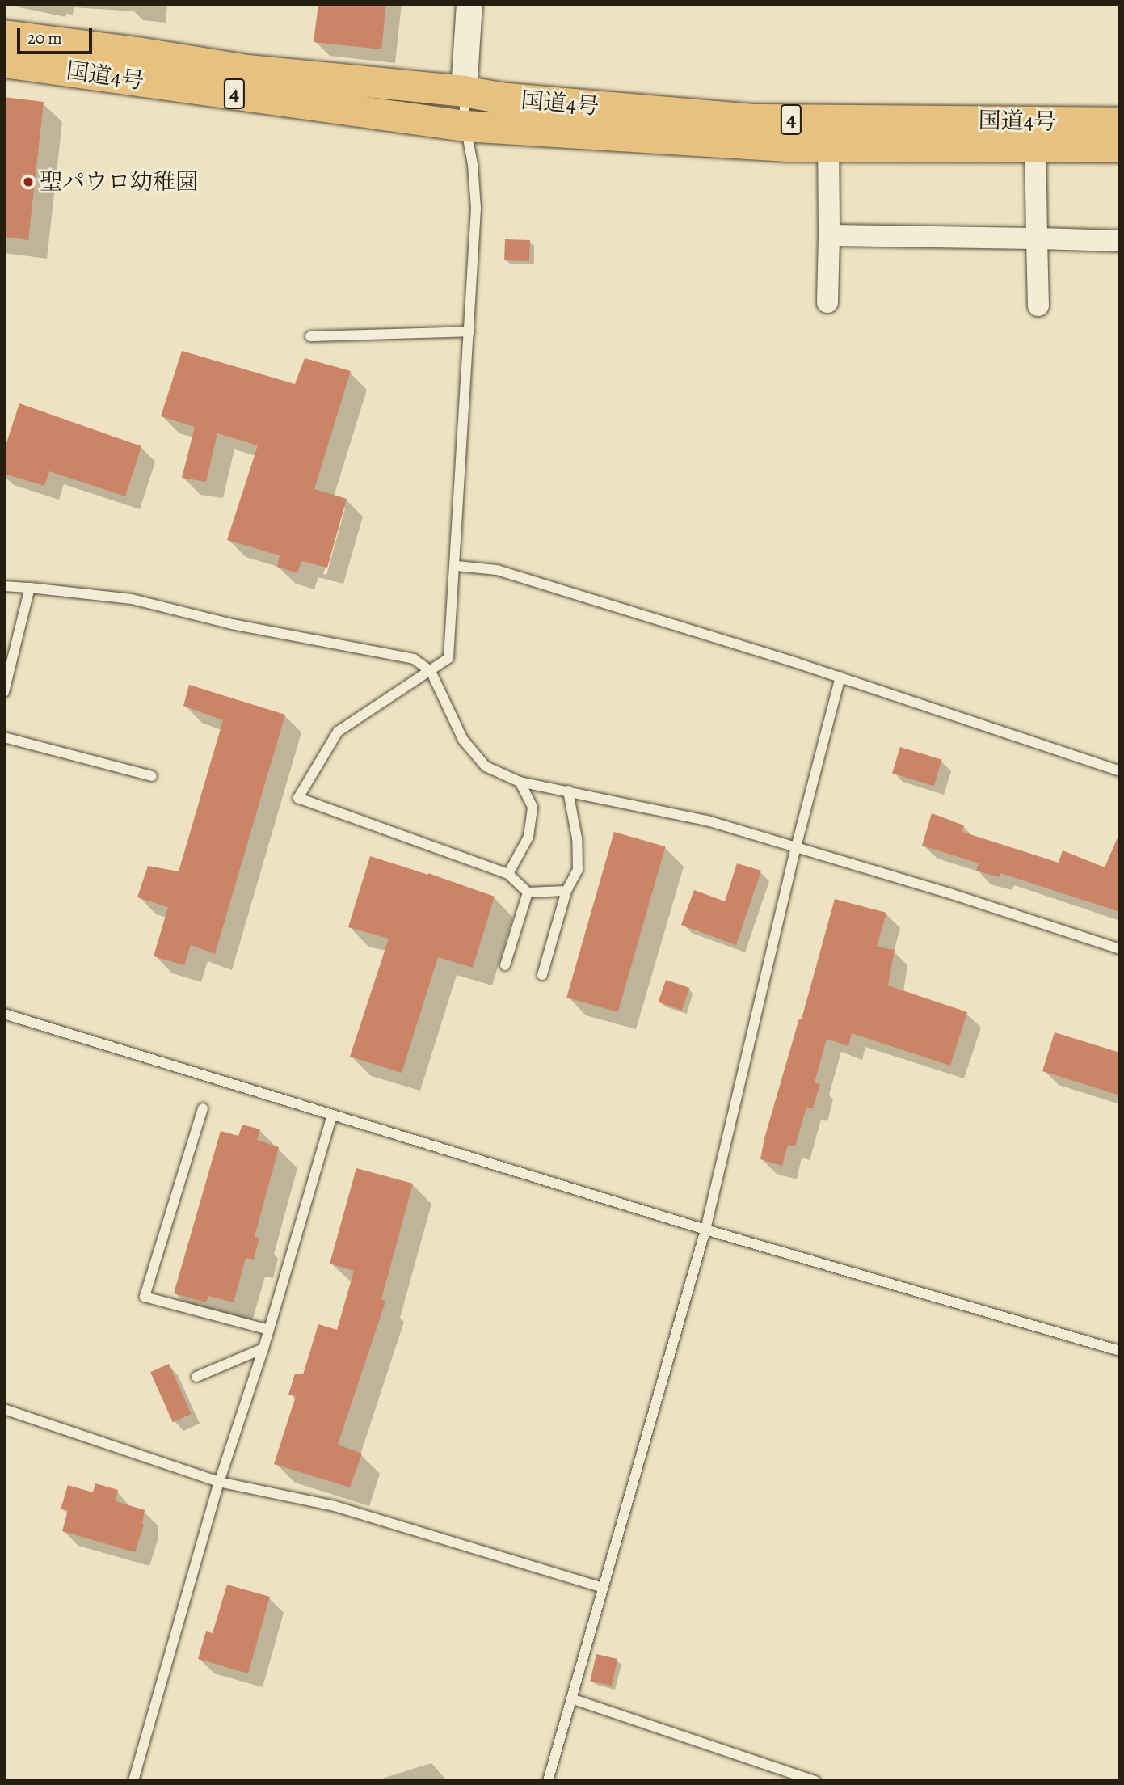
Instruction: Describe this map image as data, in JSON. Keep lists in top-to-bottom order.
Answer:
{
  "streets": {
    "highway": ["国道4号", "4"]
  },
  "places": ["聖パウロ幼稚園"],
  "scale_bar": "20 m"
}
